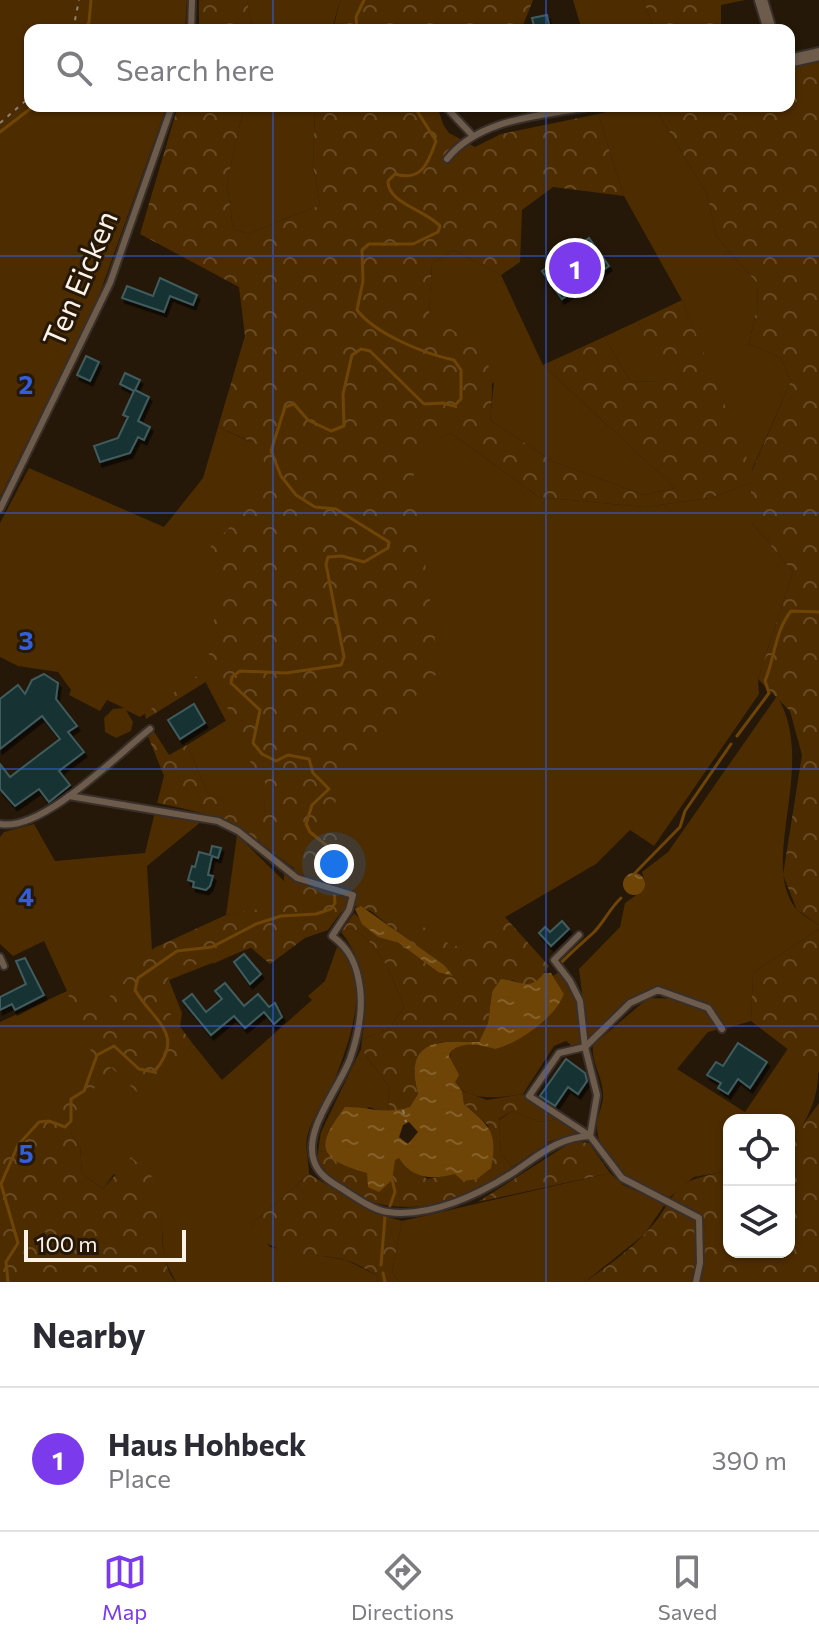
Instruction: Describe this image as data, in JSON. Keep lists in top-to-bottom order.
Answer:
{
  "streets": {
    "lane": ["Ten Eicken"]
  },
  "scale_bar": "100 m",
  "page": {
    "search": "Search here",
    "pins": "1",
    "scale": "100 m",
    "heading": "Nearby",
    "list": [
      {
        "mark": "1",
        "name": "Haus Hohbeck",
        "note": "Place",
        "value": "390 m"
      }
    ],
    "nav": ["Map", "Directions", "Saved"]
  },
  "grid": {
    "rows": [
      "2",
      "3",
      "4",
      "5"
    ]
  }
}
